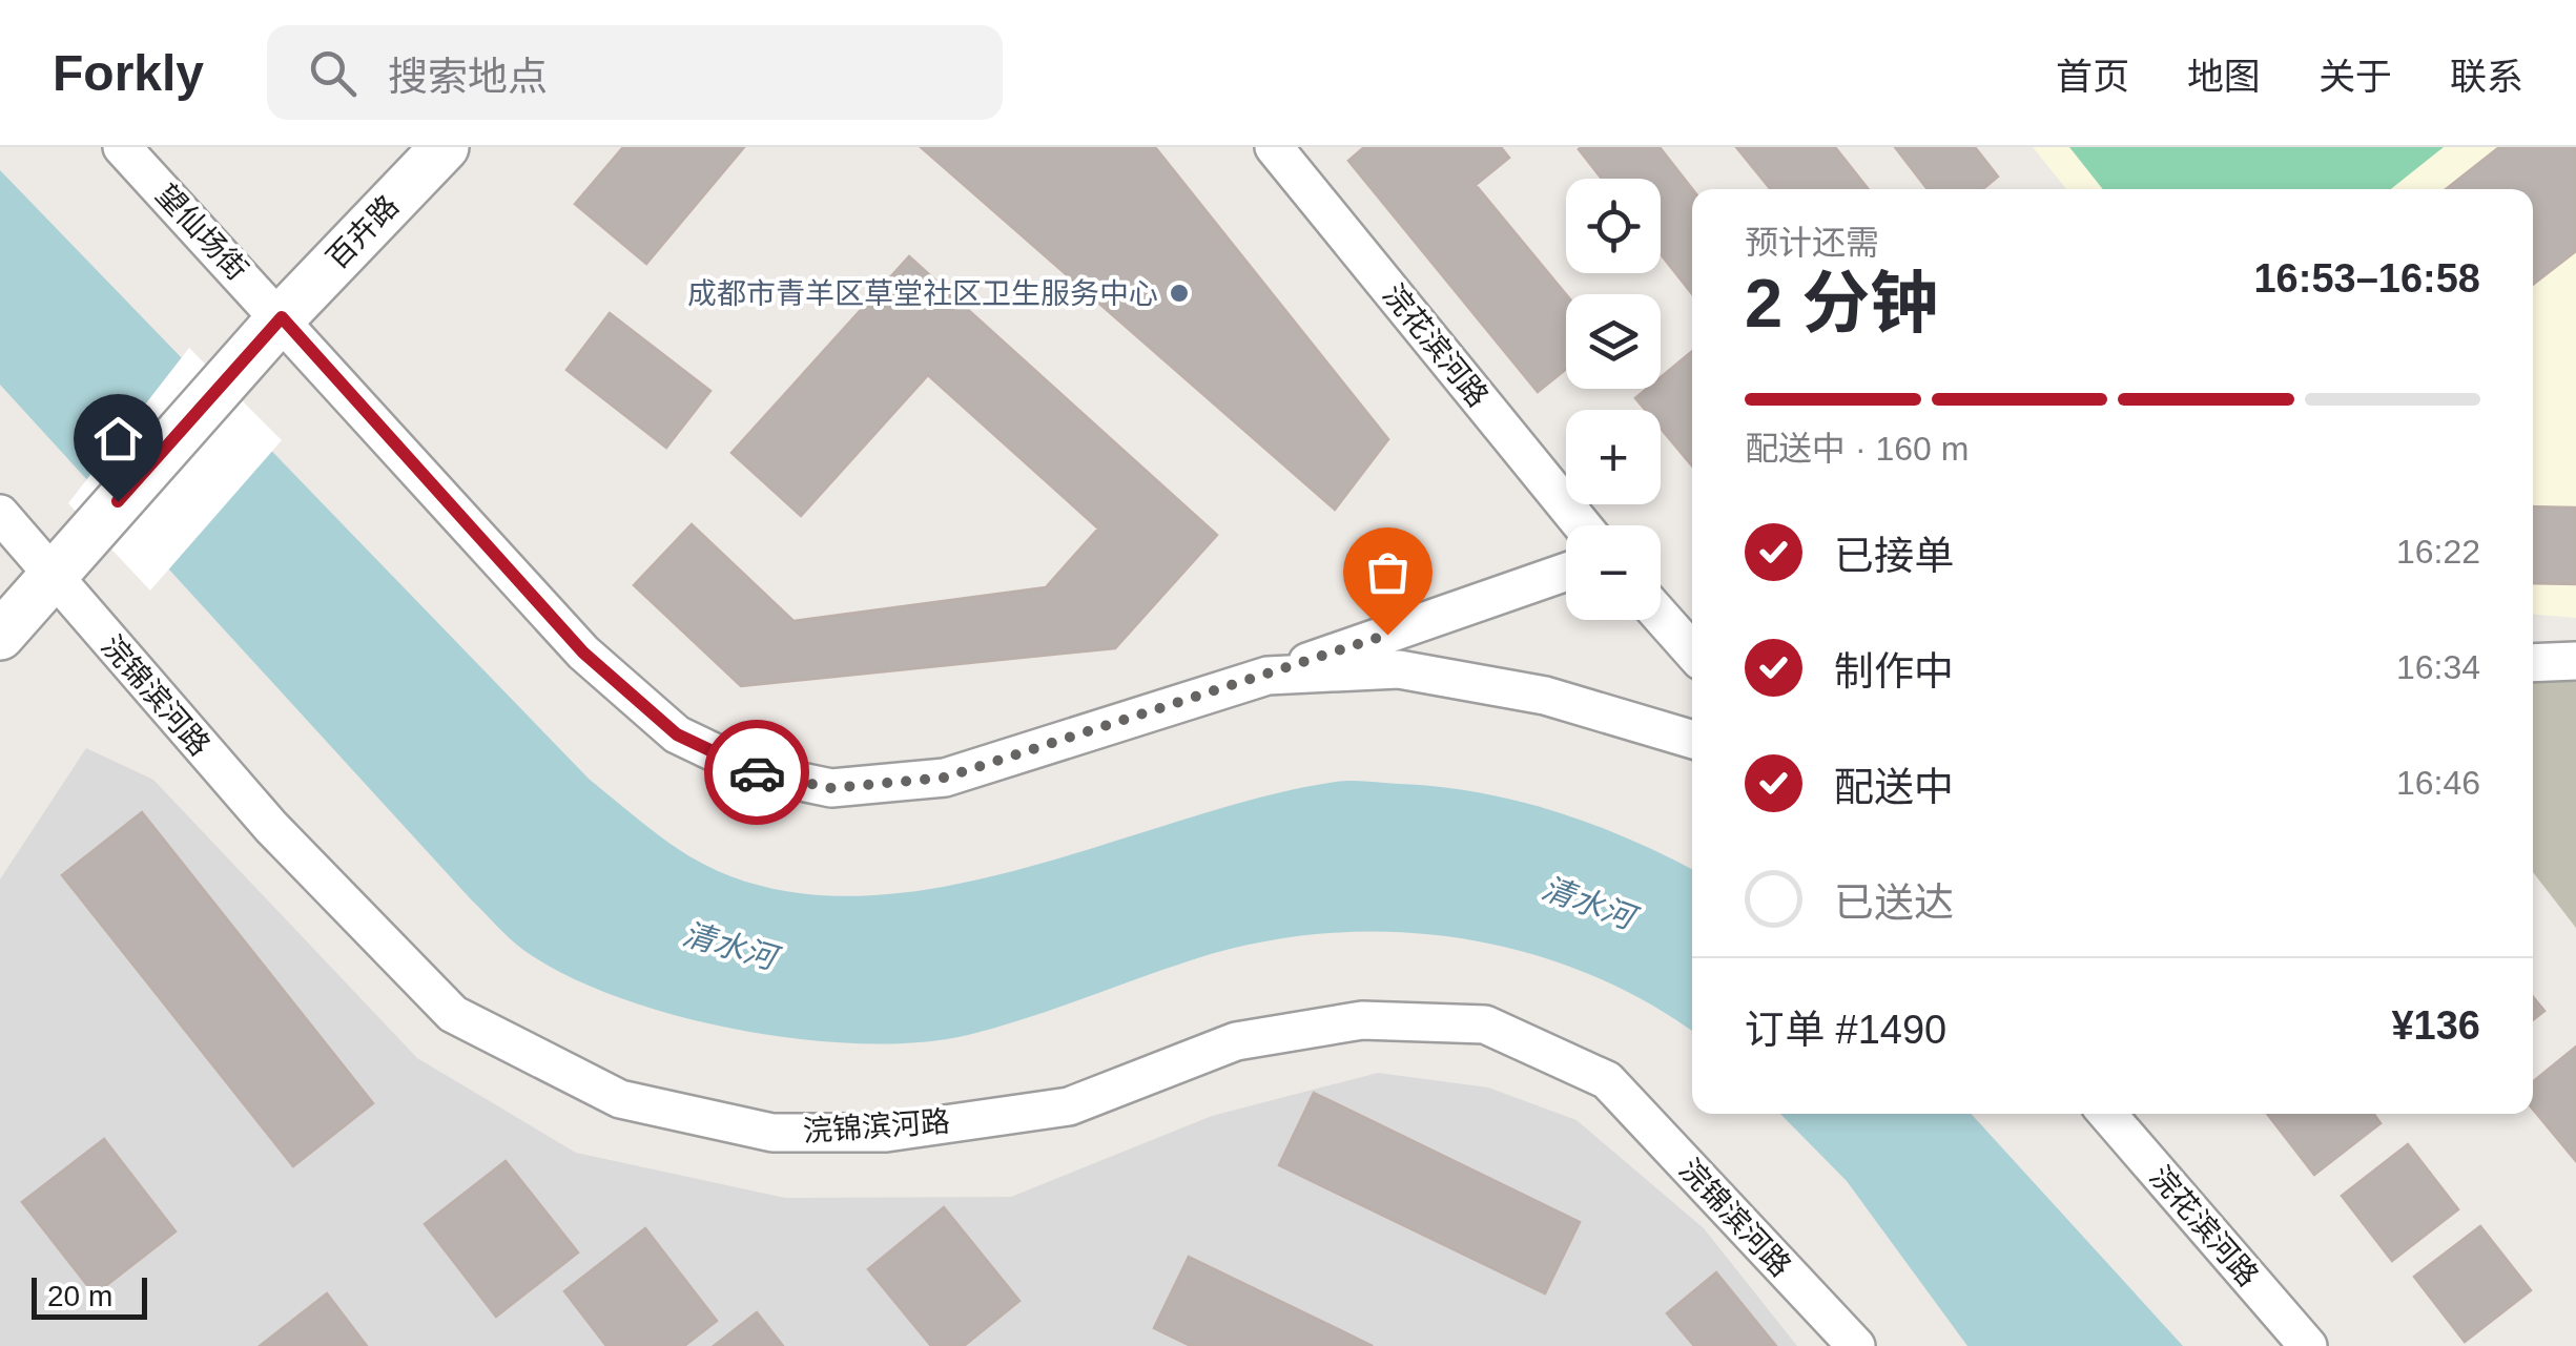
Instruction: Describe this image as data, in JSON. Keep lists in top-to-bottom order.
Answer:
{
  "streets": {
    "street": [
      "望仙场街",
      "百卉路",
      "浣花滨河路",
      "浣锦滨河路"
    ]
  },
  "crossings": [
    ["望仙场街", "百卉路"],
    ["百卉路", "浣锦滨河路"]
  ],
  "water": ["清水河"],
  "places": ["成都市青羊区草堂社区卫生服务中心"],
  "scale_bar": "20 m",
  "page": {
    "header": "Forkly",
    "search": "搜索地点",
    "nav": [
      "首页",
      "地图",
      "关于",
      "联系"
    ],
    "map_buttons": ["+", "−"],
    "heading": ["2 分钟", "预计还需", "16:53–16:58"],
    "panel": ["订单 #1490", "¥136"],
    "bar": "配送中 · 160 m",
    "list": [
      ["已接单", "16:22"],
      ["制作中", "16:34"],
      ["配送中", "16:46"],
      "已送达"
    ],
    "scale": "20 m"
  }
}
